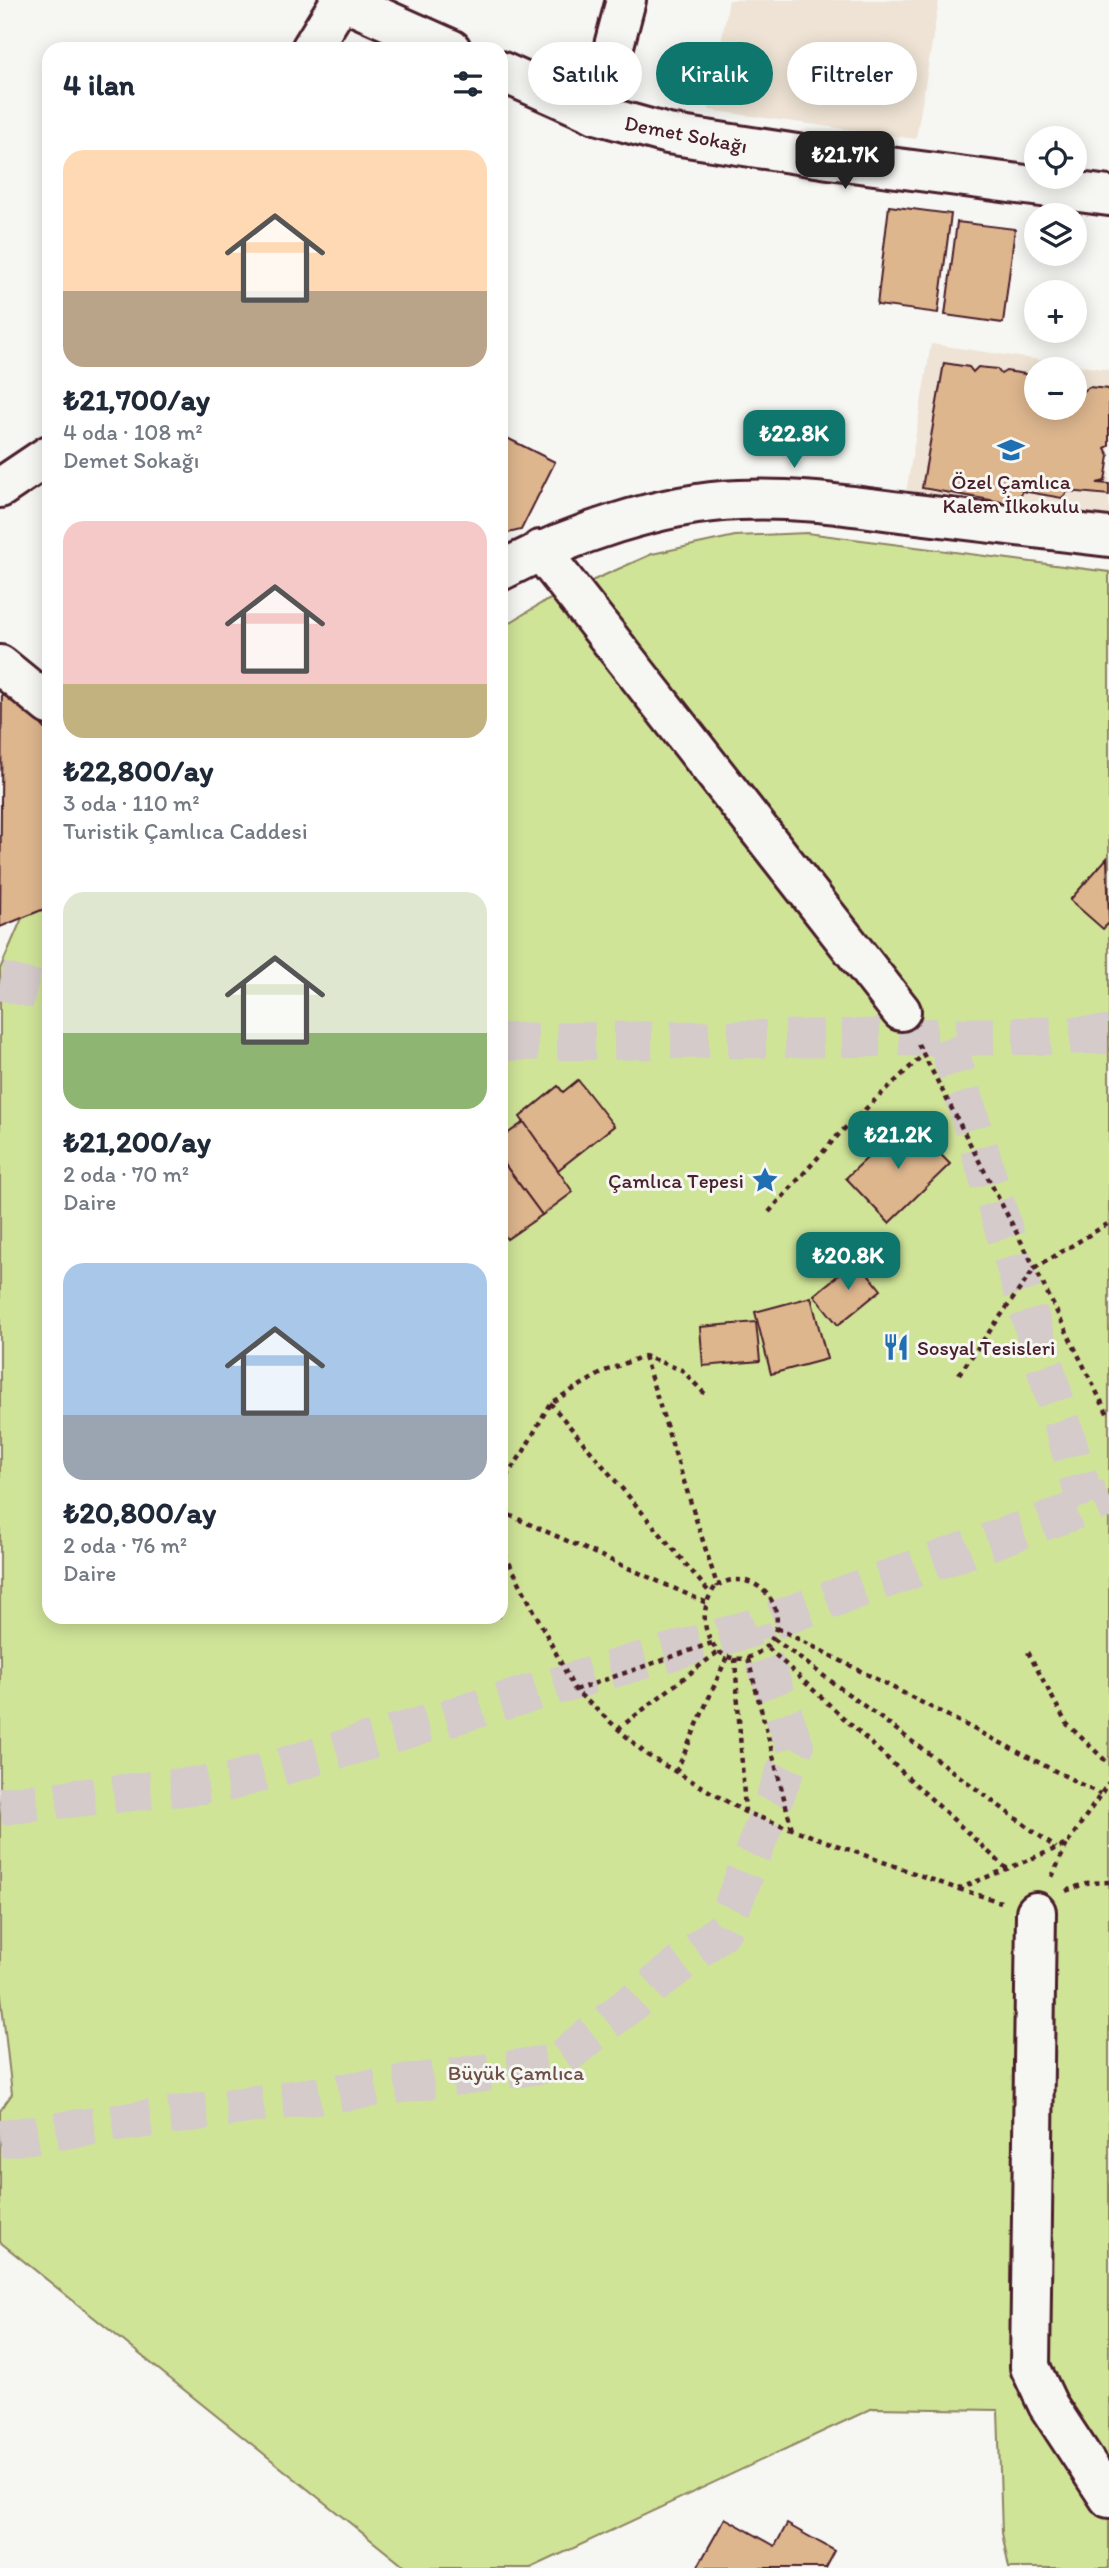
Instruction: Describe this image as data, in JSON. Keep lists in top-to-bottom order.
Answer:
{
  "streets": {
    "street": ["Demet Sokağı"]
  },
  "parks": ["Büyük Çamlıca"],
  "places": {
    "school or university": ["Özel Çamlıca Kalem İlkokulu"],
    "place": ["Çamlıca Tepesi"],
    "restaurant": ["Sosyal Tesisleri"]
  },
  "page": {
    "chip": ["Satılık", "Kiralık", "Filtreler"],
    "heading": "4 ilan",
    "map_buttons": ["+", "−"],
    "list": [
      {
        "name": "₺21,700/ay",
        "note": "4 oda · 108 m² · Demet Sokağı"
      },
      {
        "name": "₺22,800/ay",
        "note": "3 oda · 110 m² · Turistik Çamlıca Caddesi"
      },
      {
        "name": "₺21,200/ay",
        "note": "2 oda · 70 m² · Daire"
      },
      {
        "name": "₺20,800/ay",
        "note": "2 oda · 76 m² · Daire"
      }
    ],
    "price": [
      "₺21.7K",
      "₺22.8K",
      "₺21.2K",
      "₺20.8K"
    ]
  }
}
